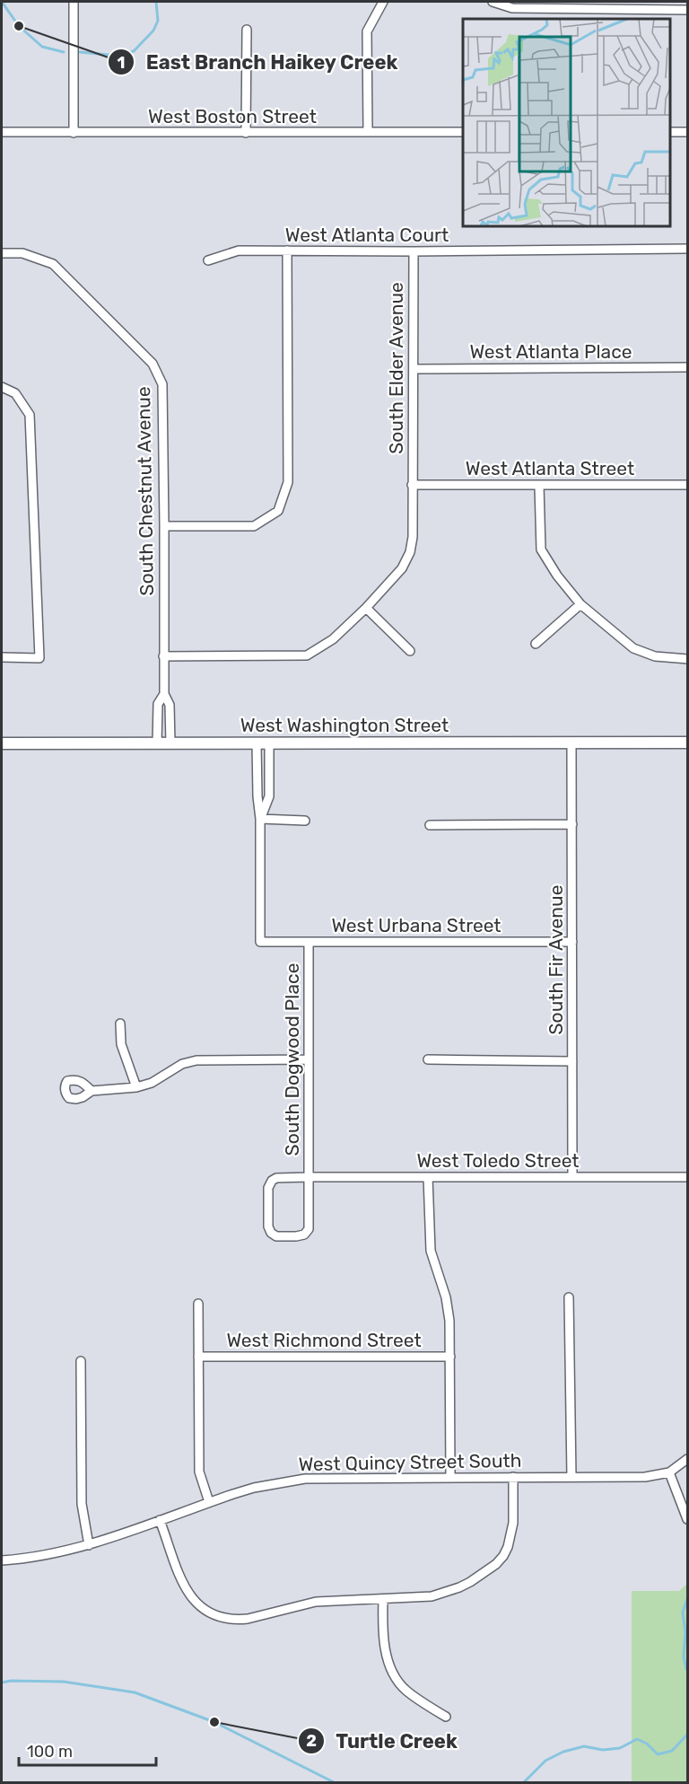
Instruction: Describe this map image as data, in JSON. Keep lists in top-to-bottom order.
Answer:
{
  "streets": {
    "main road": ["West Washington Street"],
    "street": [
      "West Boston Street",
      "West Atlanta Court",
      "West Atlanta Place",
      "South Elder Avenue",
      "West Atlanta Street",
      "South Chestnut Avenue",
      "West Urbana Street",
      "South Fir Avenue",
      "South Dogwood Place",
      "West Toledo Street",
      "West Richmond Street",
      "West Quincy Street South"
    ]
  },
  "crossings": [
    ["West Atlanta Court", "South Elder Avenue"],
    ["West Atlanta Place", "South Elder Avenue"],
    ["South Elder Avenue", "West Atlanta Street"],
    ["South Elder Avenue", "South Chestnut Avenue"],
    ["South Chestnut Avenue", "West Washington Street"],
    ["West Washington Street", "South Fir Avenue"],
    ["West Urbana Street", "South Fir Avenue"],
    ["West Urbana Street", "South Dogwood Place"],
    ["South Fir Avenue", "West Toledo Street"],
    ["South Dogwood Place", "West Toledo Street"]
  ],
  "places": ["East Branch Haikey Creek", "Turtle Creek"],
  "scale_bar": "100 m"
}
